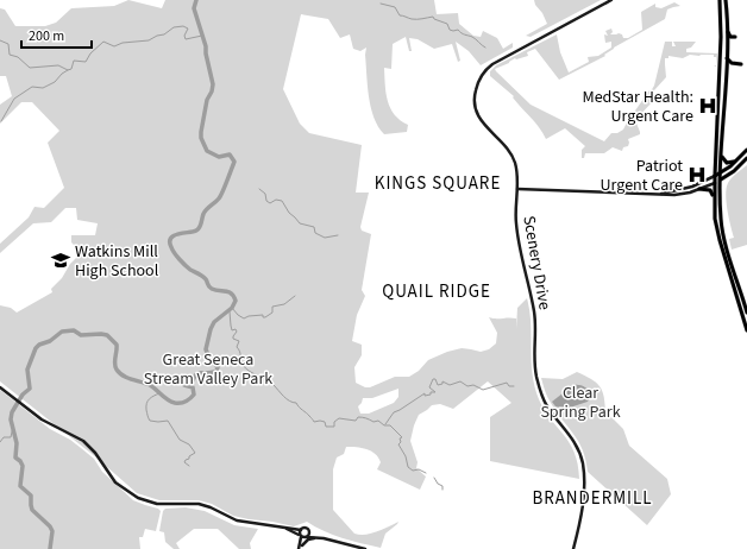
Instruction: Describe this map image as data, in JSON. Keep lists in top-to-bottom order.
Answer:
{
  "streets": {
    "street": ["Scenery Drive"]
  },
  "districts": ["KINGS SQUARE", "QUAIL RIDGE", "BRANDERMILL"],
  "parks": ["Great Seneca Stream Valley Park", "Clear Spring Park"],
  "places": {
    "hospital": ["MedStar Health: Urgent Care", "Patriot Urgent Care"],
    "school or university": ["Watkins Mill High School"]
  },
  "scale_bar": "200 m"
}
